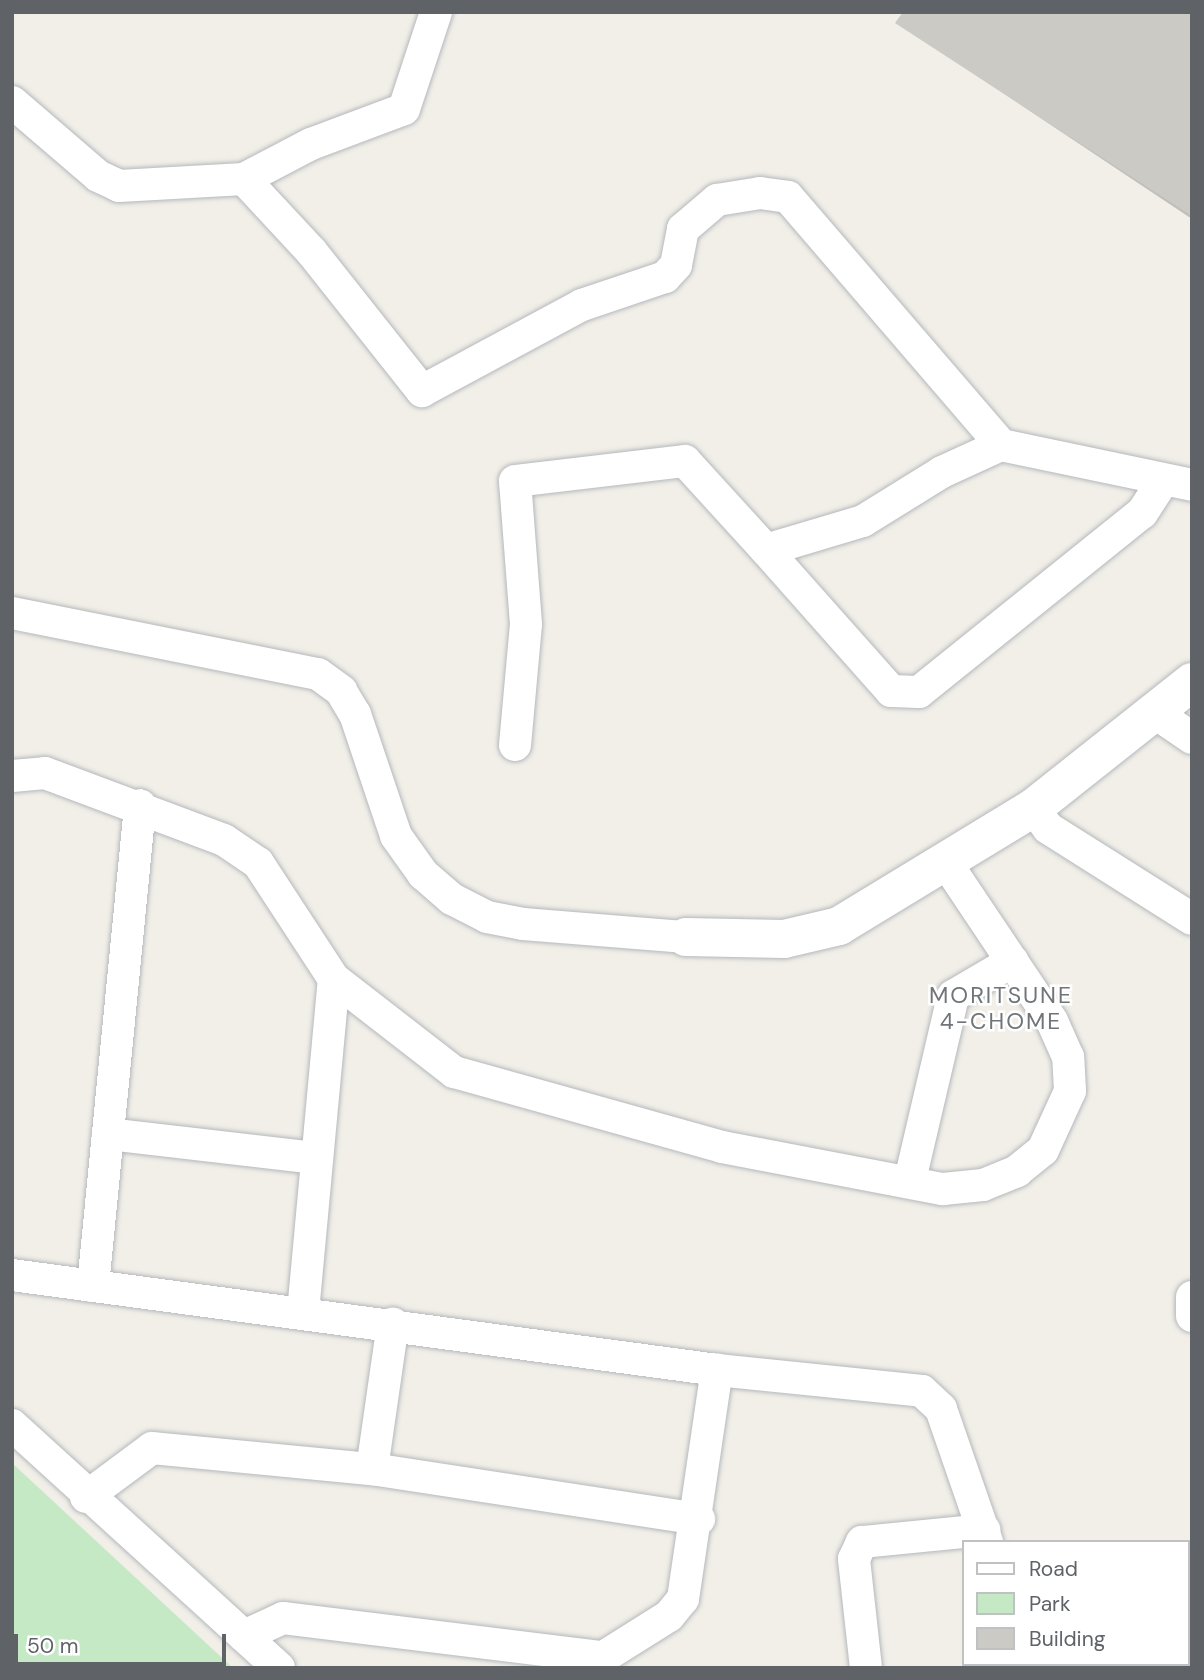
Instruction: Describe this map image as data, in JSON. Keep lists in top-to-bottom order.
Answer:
{
  "districts": ["MORITSUNE 4-CHOME"],
  "legend": ["Road", "Park", "Building"],
  "scale_bar": "50 m"
}
